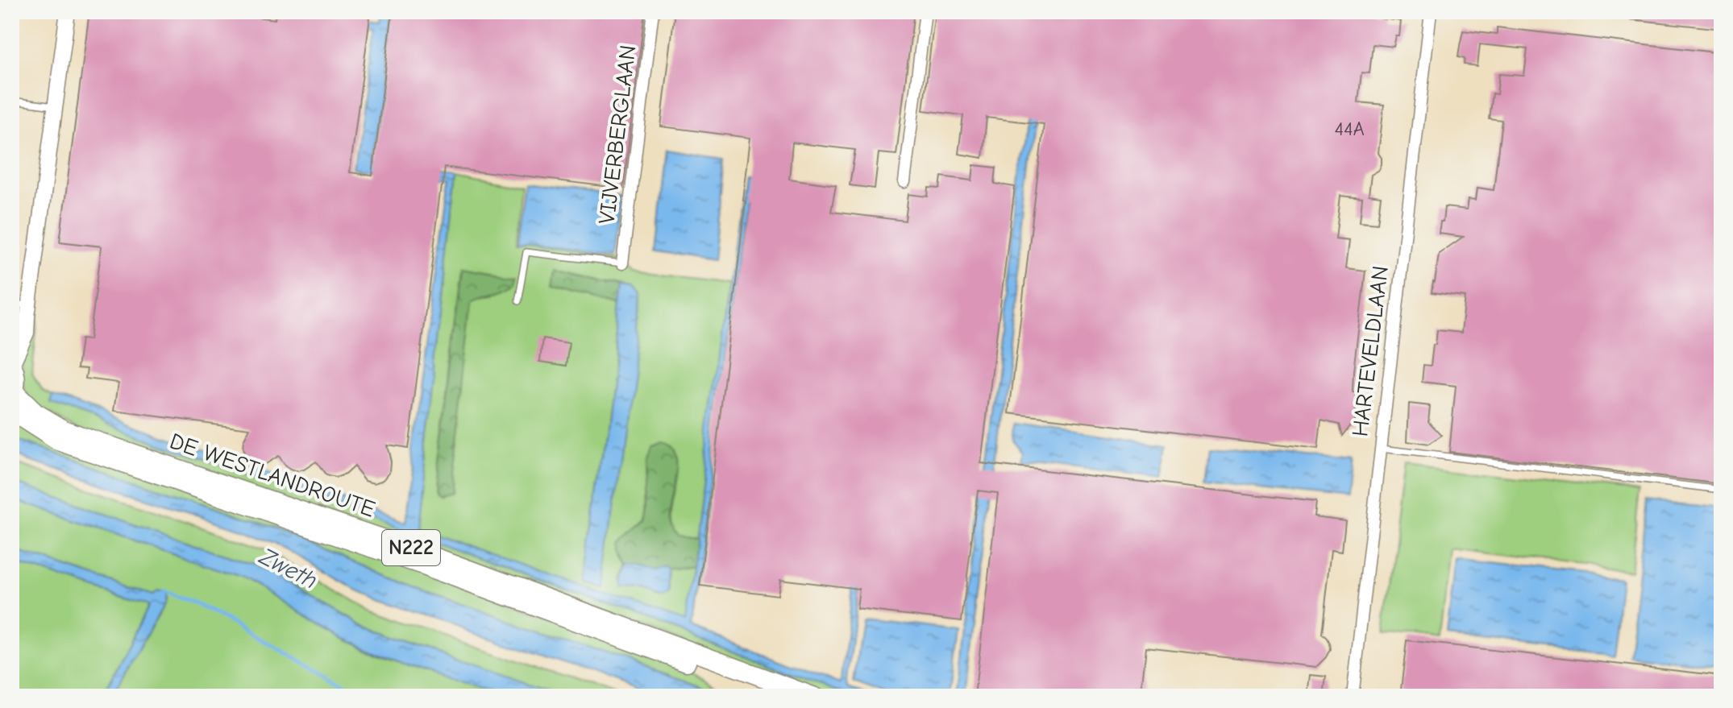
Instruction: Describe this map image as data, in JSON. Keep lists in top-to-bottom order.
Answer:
{
  "streets": {
    "main road": ["DE WESTLANDROUTE", "N222"],
    "street": ["VIJVERBERGLAAN", "HARTEVELDLAAN"]
  },
  "crossings": [
    ["DE WESTLANDROUTE", "N222"]
  ],
  "water": ["Zweth"],
  "house_numbers": ["44A"]
}
